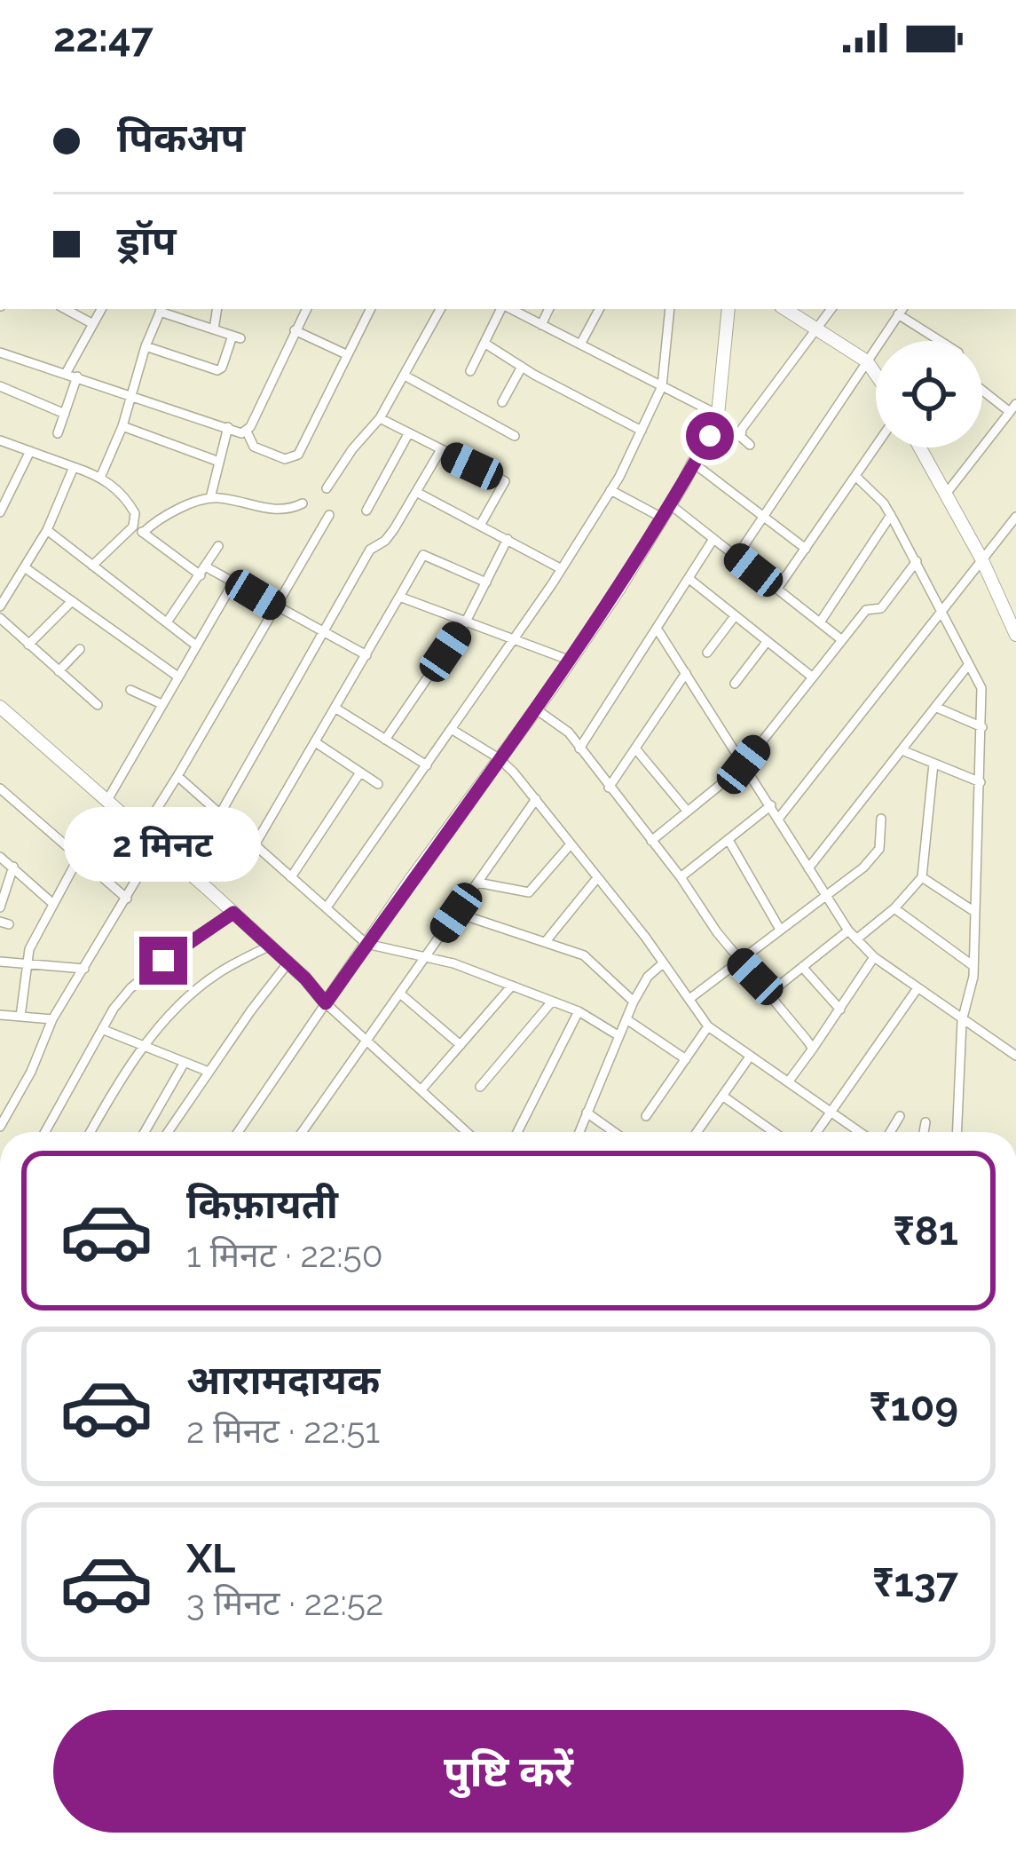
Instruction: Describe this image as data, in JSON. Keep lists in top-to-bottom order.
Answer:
{
  "page": {
    "status": "22:47",
    "banner": ["पिकअप", "ड्रॉप"],
    "bubble": "2 मिनट",
    "list": [
      {
        "name": "किफ़ायती",
        "note": "1 मिनट · 22:50",
        "value": "₹81"
      },
      {
        "name": "आरामदायक",
        "note": "2 मिनट · 22:51",
        "value": "₹109"
      },
      {
        "name": "XL",
        "note": "3 मिनट · 22:52",
        "value": "₹137"
      }
    ],
    "buttons": "पुष्टि करें"
  }
}
